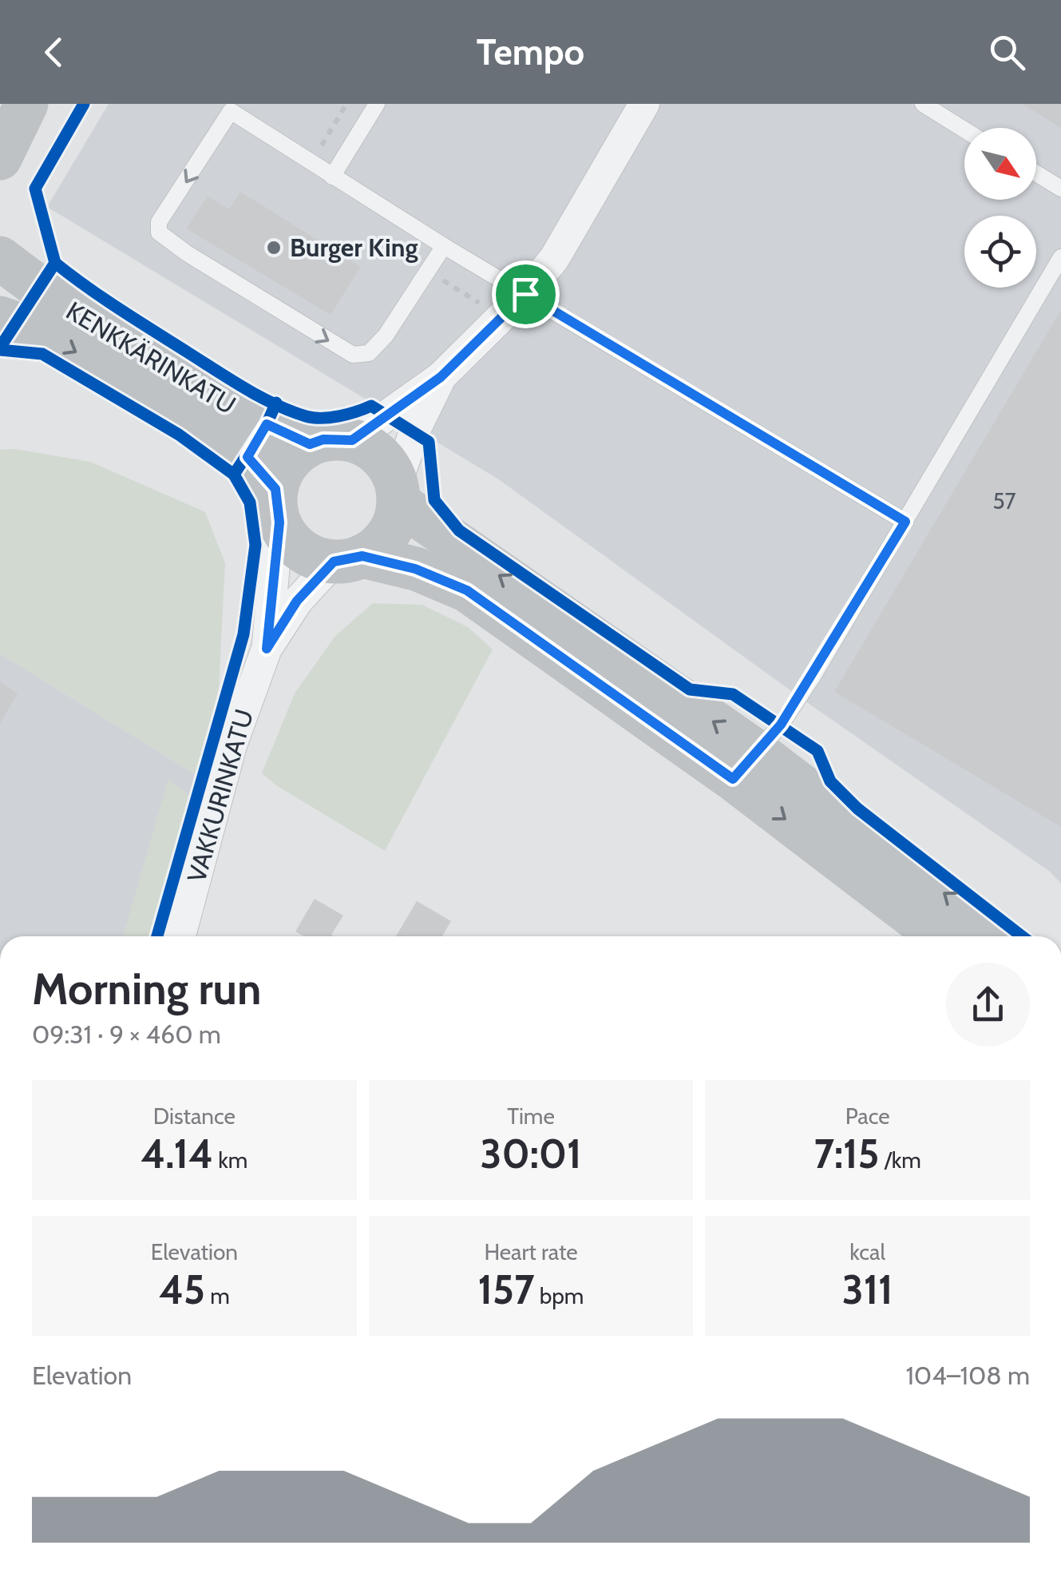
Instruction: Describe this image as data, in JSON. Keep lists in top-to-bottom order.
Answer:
{
  "streets": {
    "street": ["KENKKÄRINKATU", "VAKKURINKATU"]
  },
  "places": ["Burger King"],
  "house_numbers": ["57"],
  "north": "bottom right",
  "page": {
    "header": "Tempo",
    "heading": ["Morning run", "09:31 · 9 × 460 m"],
    "stats": [
      ["Distance", "4.14 km"],
      ["Time", "30:01"],
      ["Pace", "7:15 /km"],
      ["Elevation", "45 m"],
      ["Heart rate", "157 bpm"],
      ["kcal", "311"]
    ],
    "chart": ["Elevation", "104–108 m"]
  }
}
